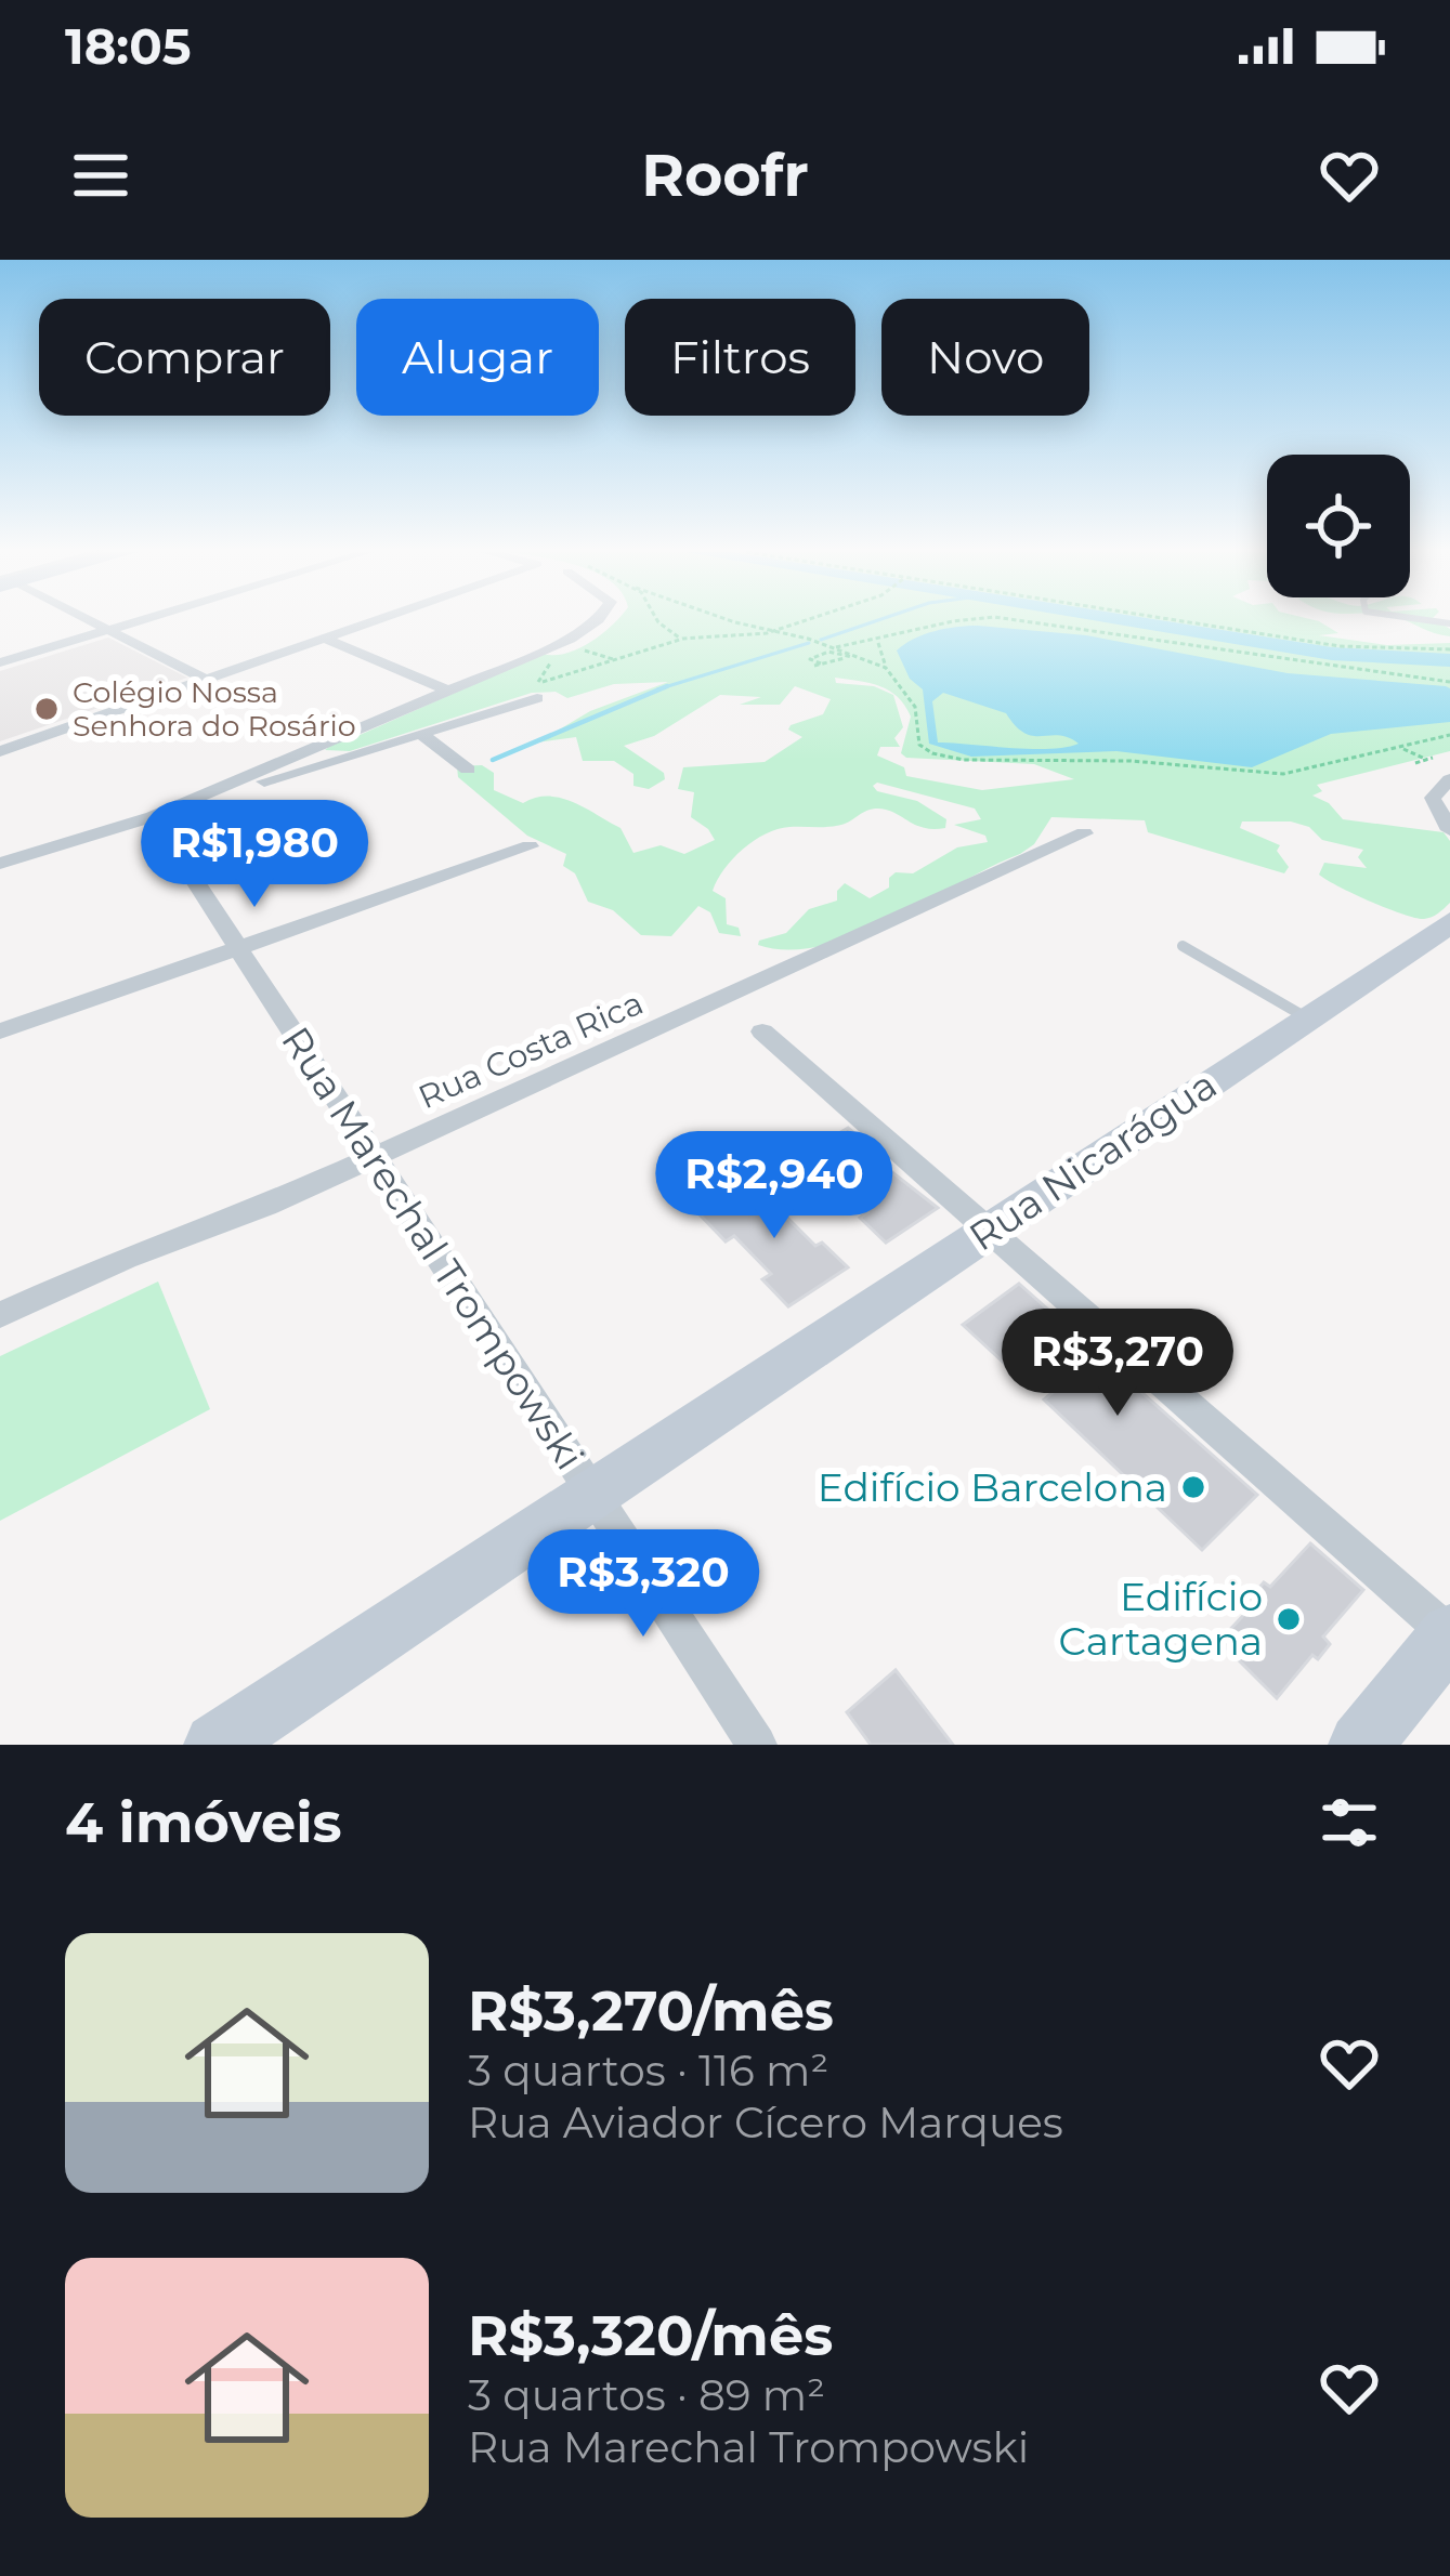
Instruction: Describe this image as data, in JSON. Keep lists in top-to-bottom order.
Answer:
{
  "streets": {
    "main road": ["Rua Nicarágua"],
    "street": ["Rua Costa Rica", "Rua Marechal Trompowski"]
  },
  "crossings": [
    ["Rua Costa Rica", "Rua Marechal Trompowski"],
    ["Rua Nicarágua", "Rua Marechal Trompowski"]
  ],
  "places": ["Colégio Nossa Senhora do Rosário", "Edifício Barcelona", "Edifício Cartagena"],
  "page": {
    "status": "18:05",
    "header": "Roofr",
    "chip": [
      "Comprar",
      "Alugar",
      "Filtros",
      "Novo"
    ],
    "price": [
      "R$1,980",
      "R$2,940",
      "R$3,270",
      "R$3,320"
    ],
    "heading": "4 imóveis",
    "list": [
      {
        "name": "R$3,270/mês",
        "note": "3 quartos · 116 m² · Rua Aviador Cícero Marques"
      },
      {
        "name": "R$3,320/mês",
        "note": "3 quartos · 89 m² · Rua Marechal Trompowski"
      }
    ]
  }
}
